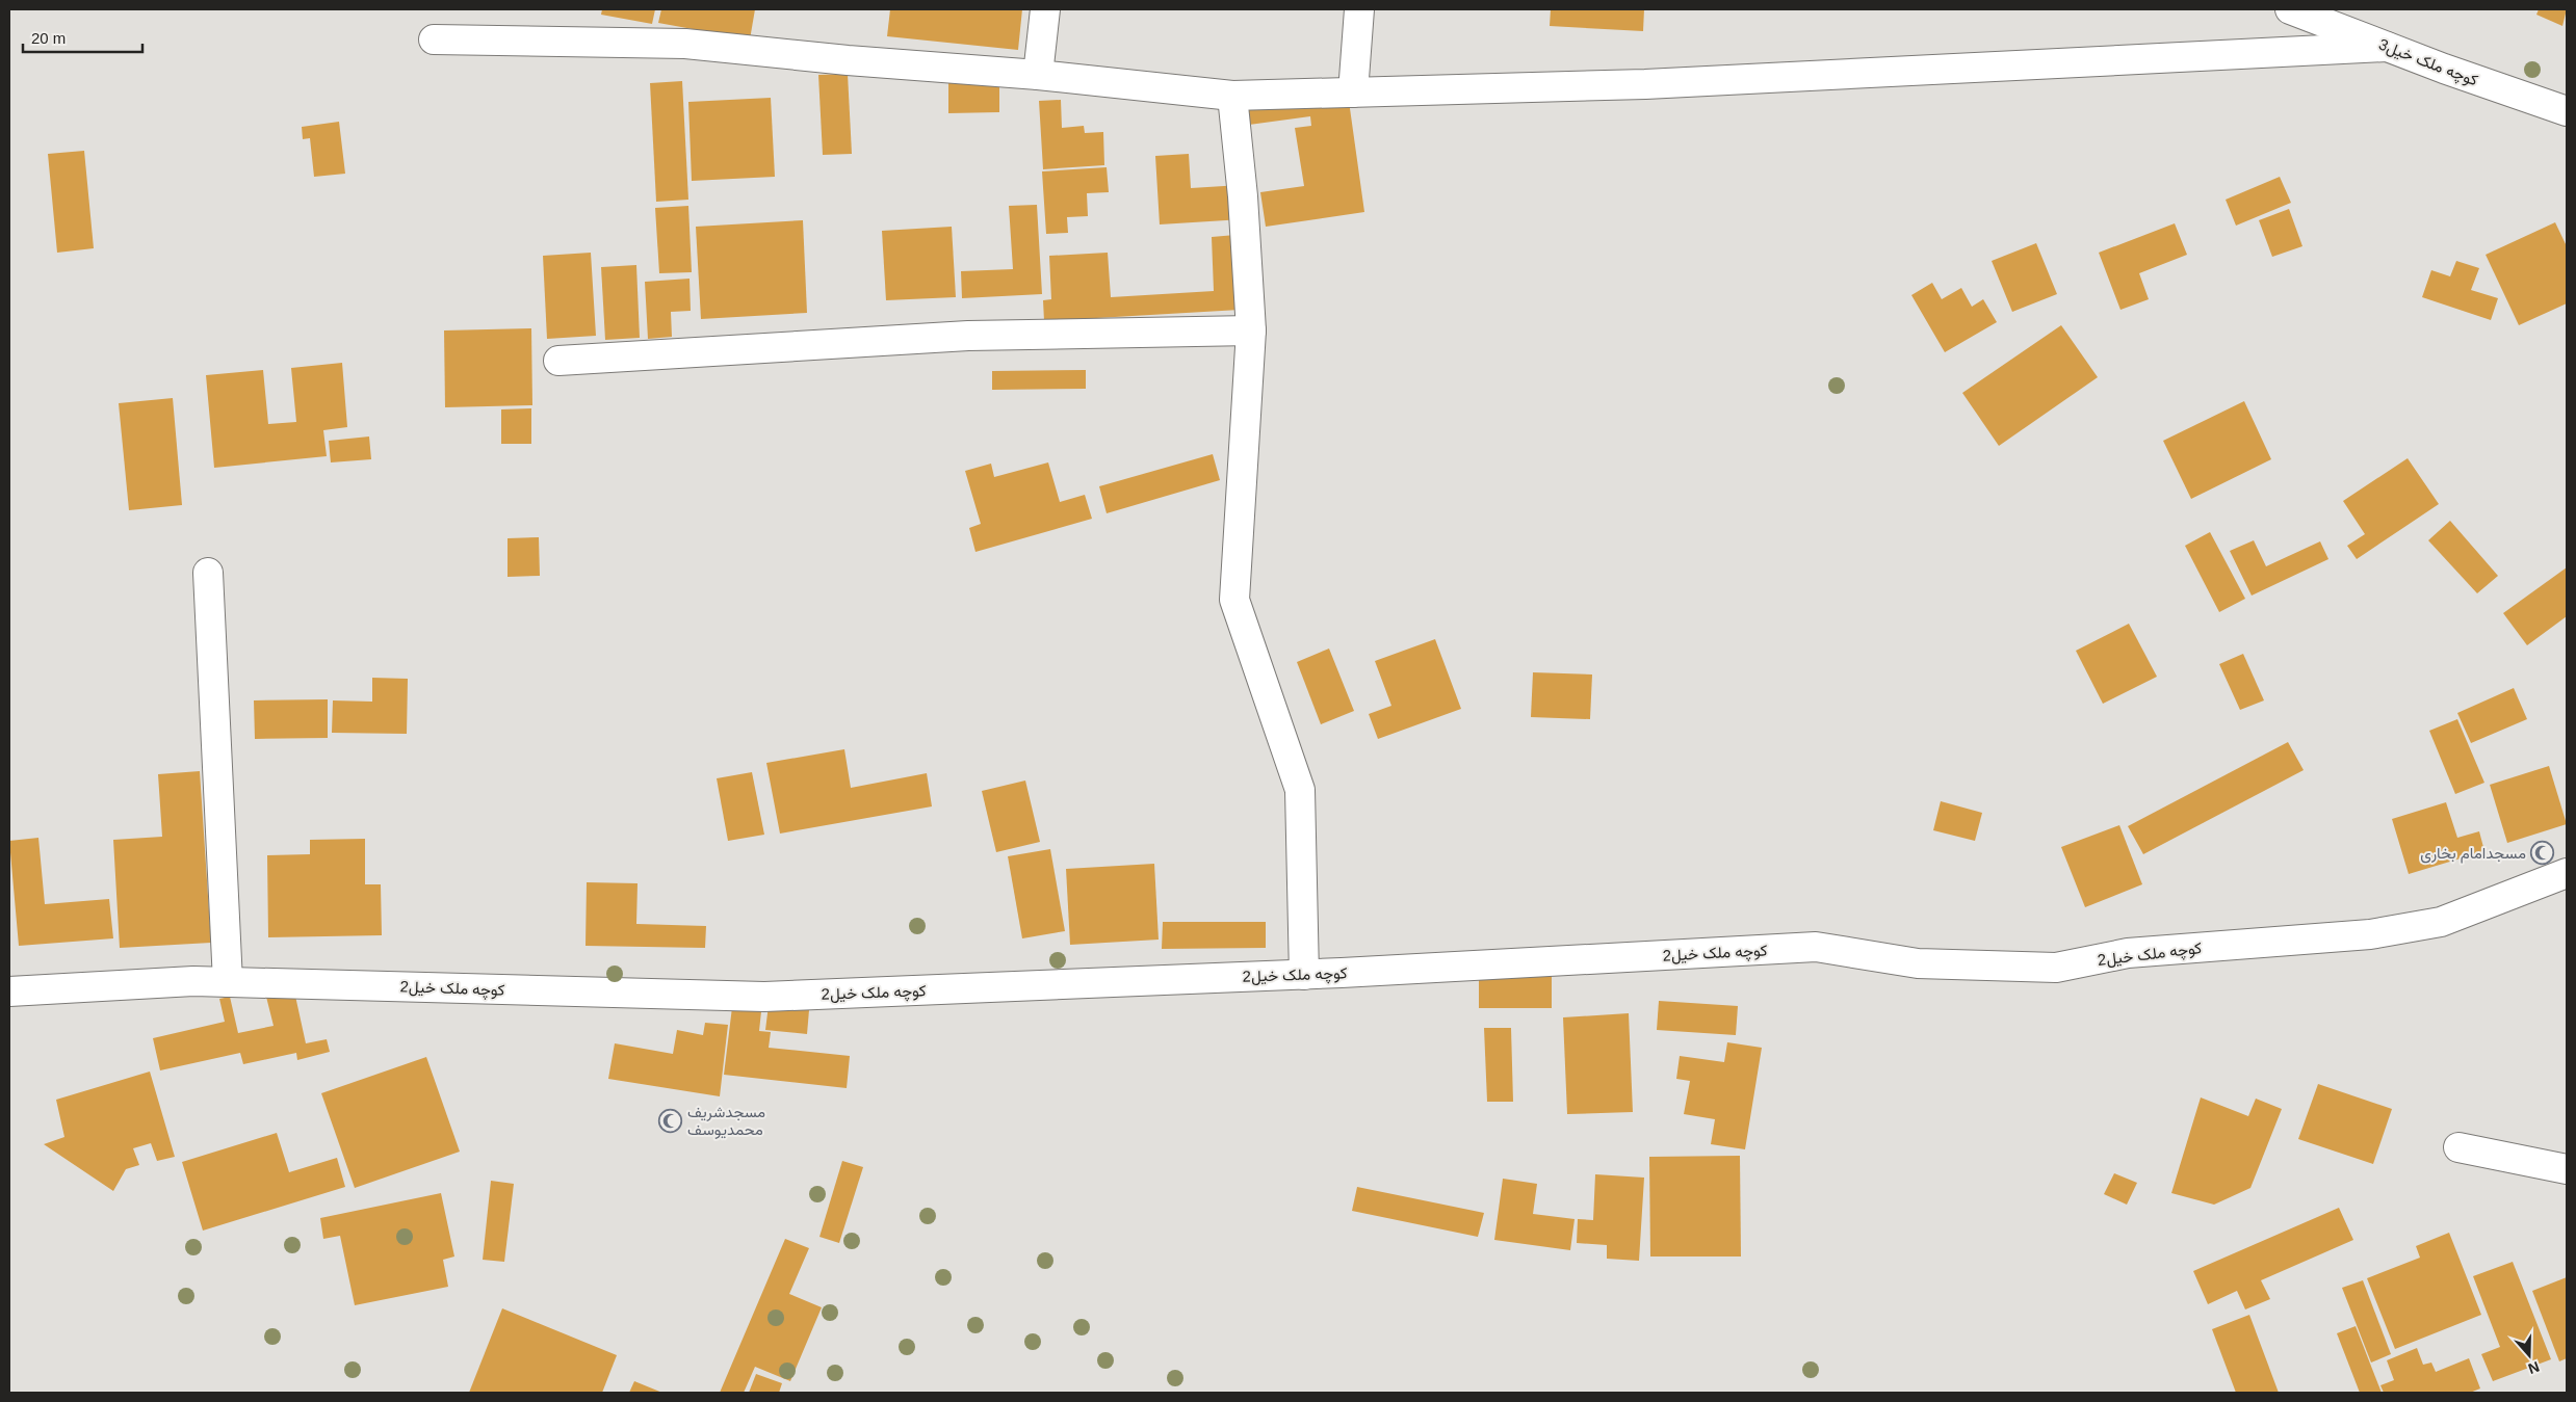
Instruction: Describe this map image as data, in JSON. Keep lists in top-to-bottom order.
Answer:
{
  "streets": {
    "street": ["کوچه ملک خیل3", "کوچه ملک خیل2"]
  },
  "places": {
    "mosque": ["مسجدامام بخاری", "مسجدشریف محمدیوسف"]
  },
  "scale_bar": "20 m",
  "north": "bottom"
}
